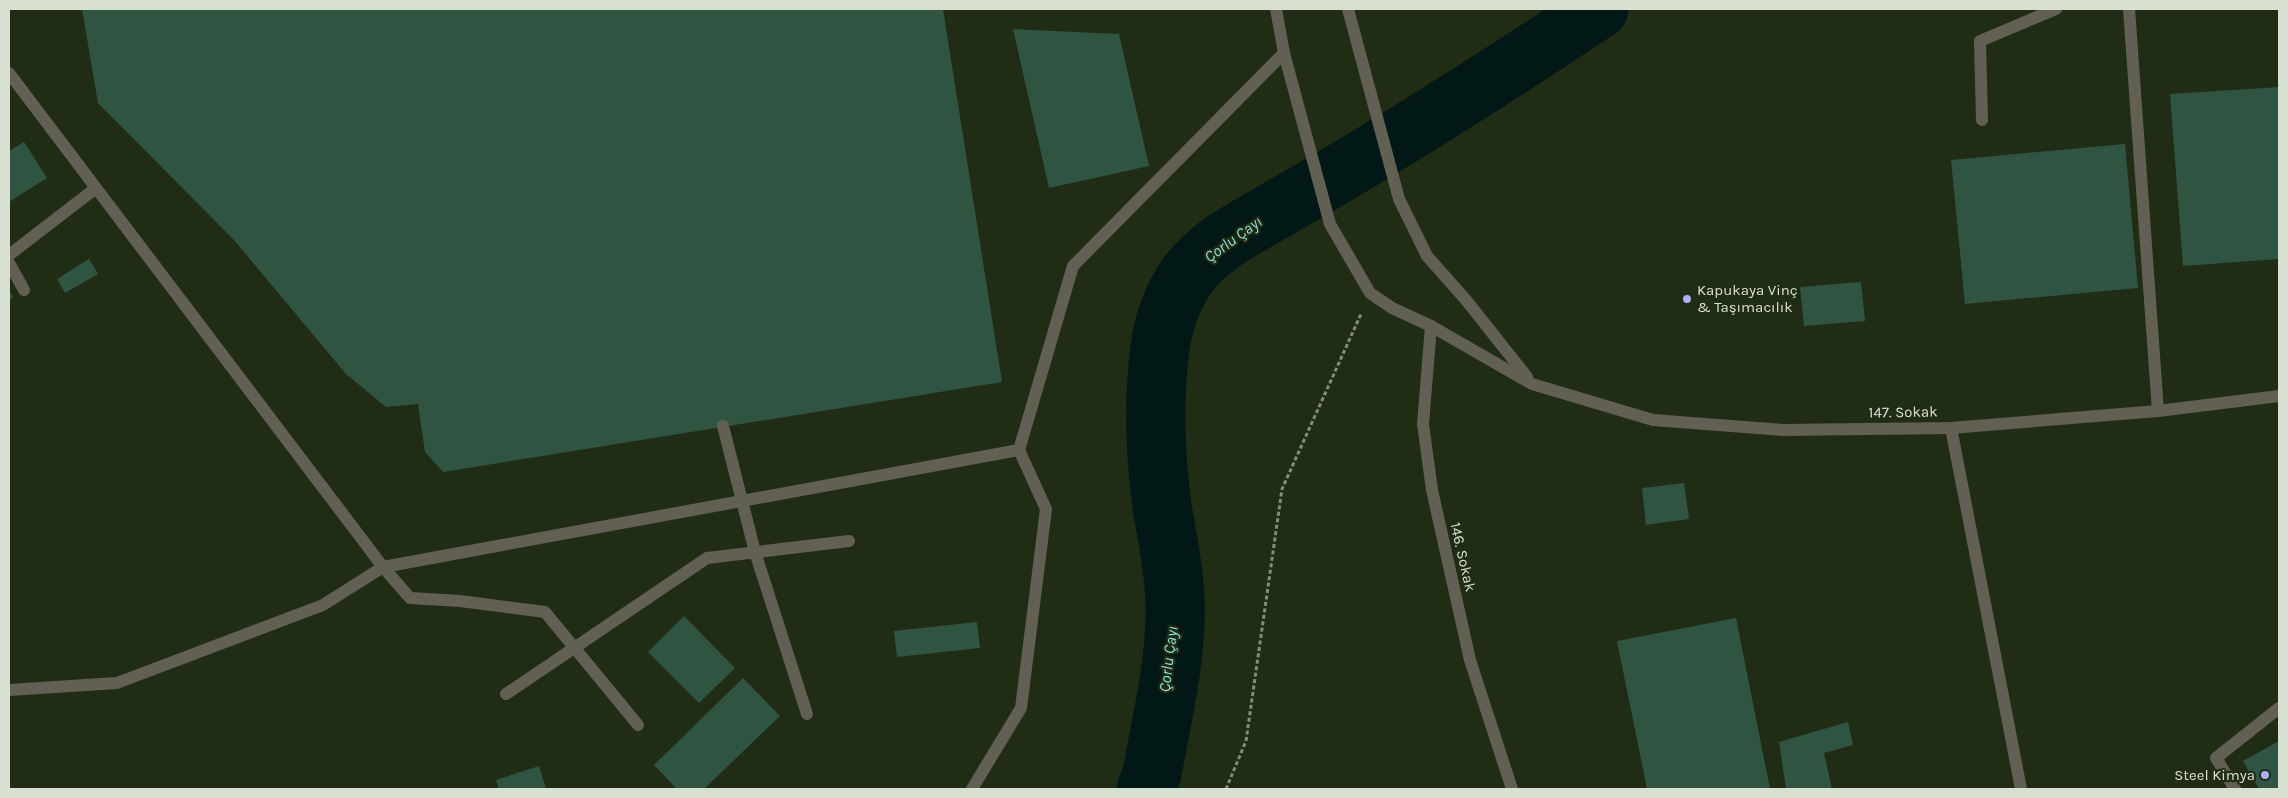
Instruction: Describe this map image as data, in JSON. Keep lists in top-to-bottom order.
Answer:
{
  "streets": {
    "street": ["147. Sokak", "146. Sokak"]
  },
  "crossings": [
    ["147. Sokak", "146. Sokak"]
  ],
  "water": ["Çorlu Çayı"],
  "places": ["Kapukaya Vinç & Taşımacılık", "Steel Kimya"]
}
